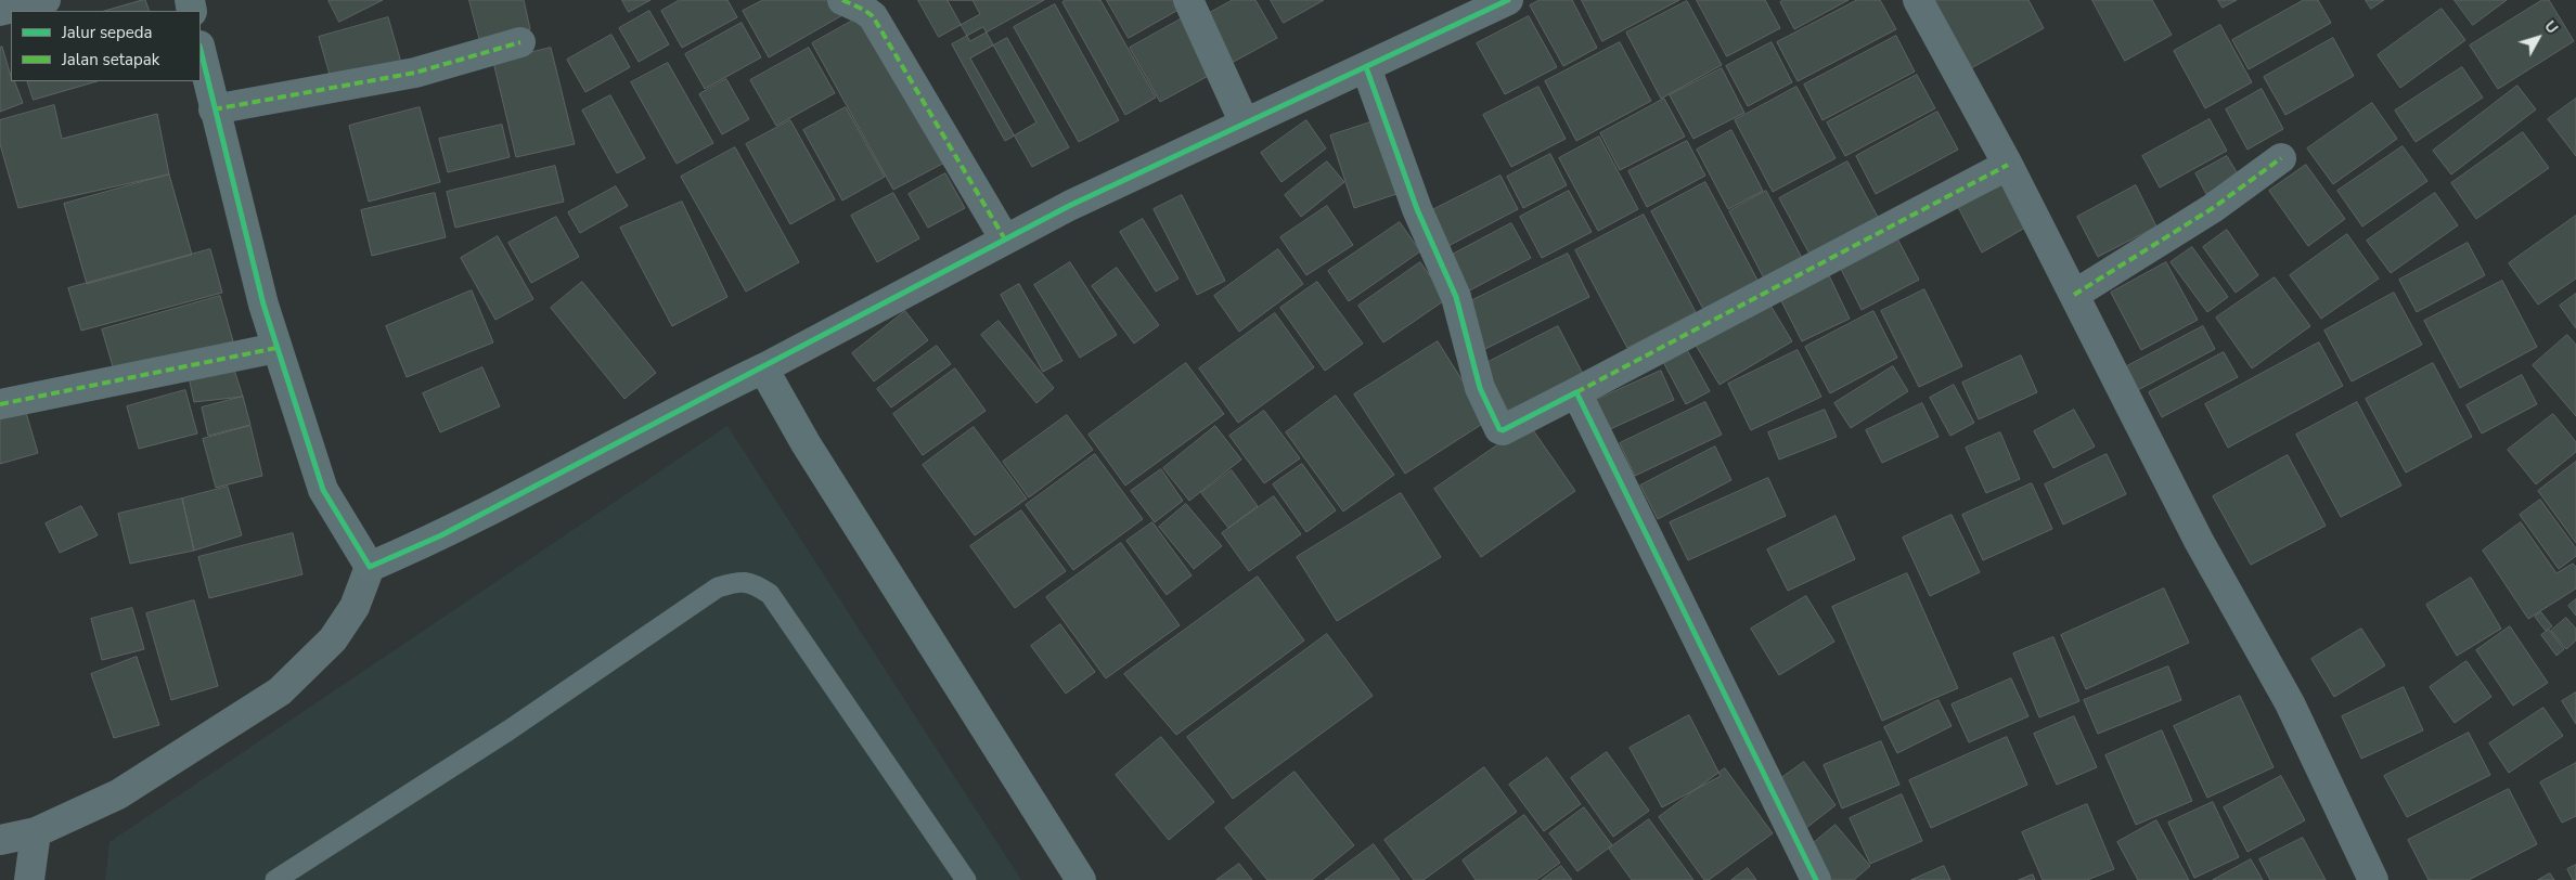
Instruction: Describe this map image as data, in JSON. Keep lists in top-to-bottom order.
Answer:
{
  "legend": ["Jalur sepeda", "Jalan setapak"],
  "north": "top right"
}
